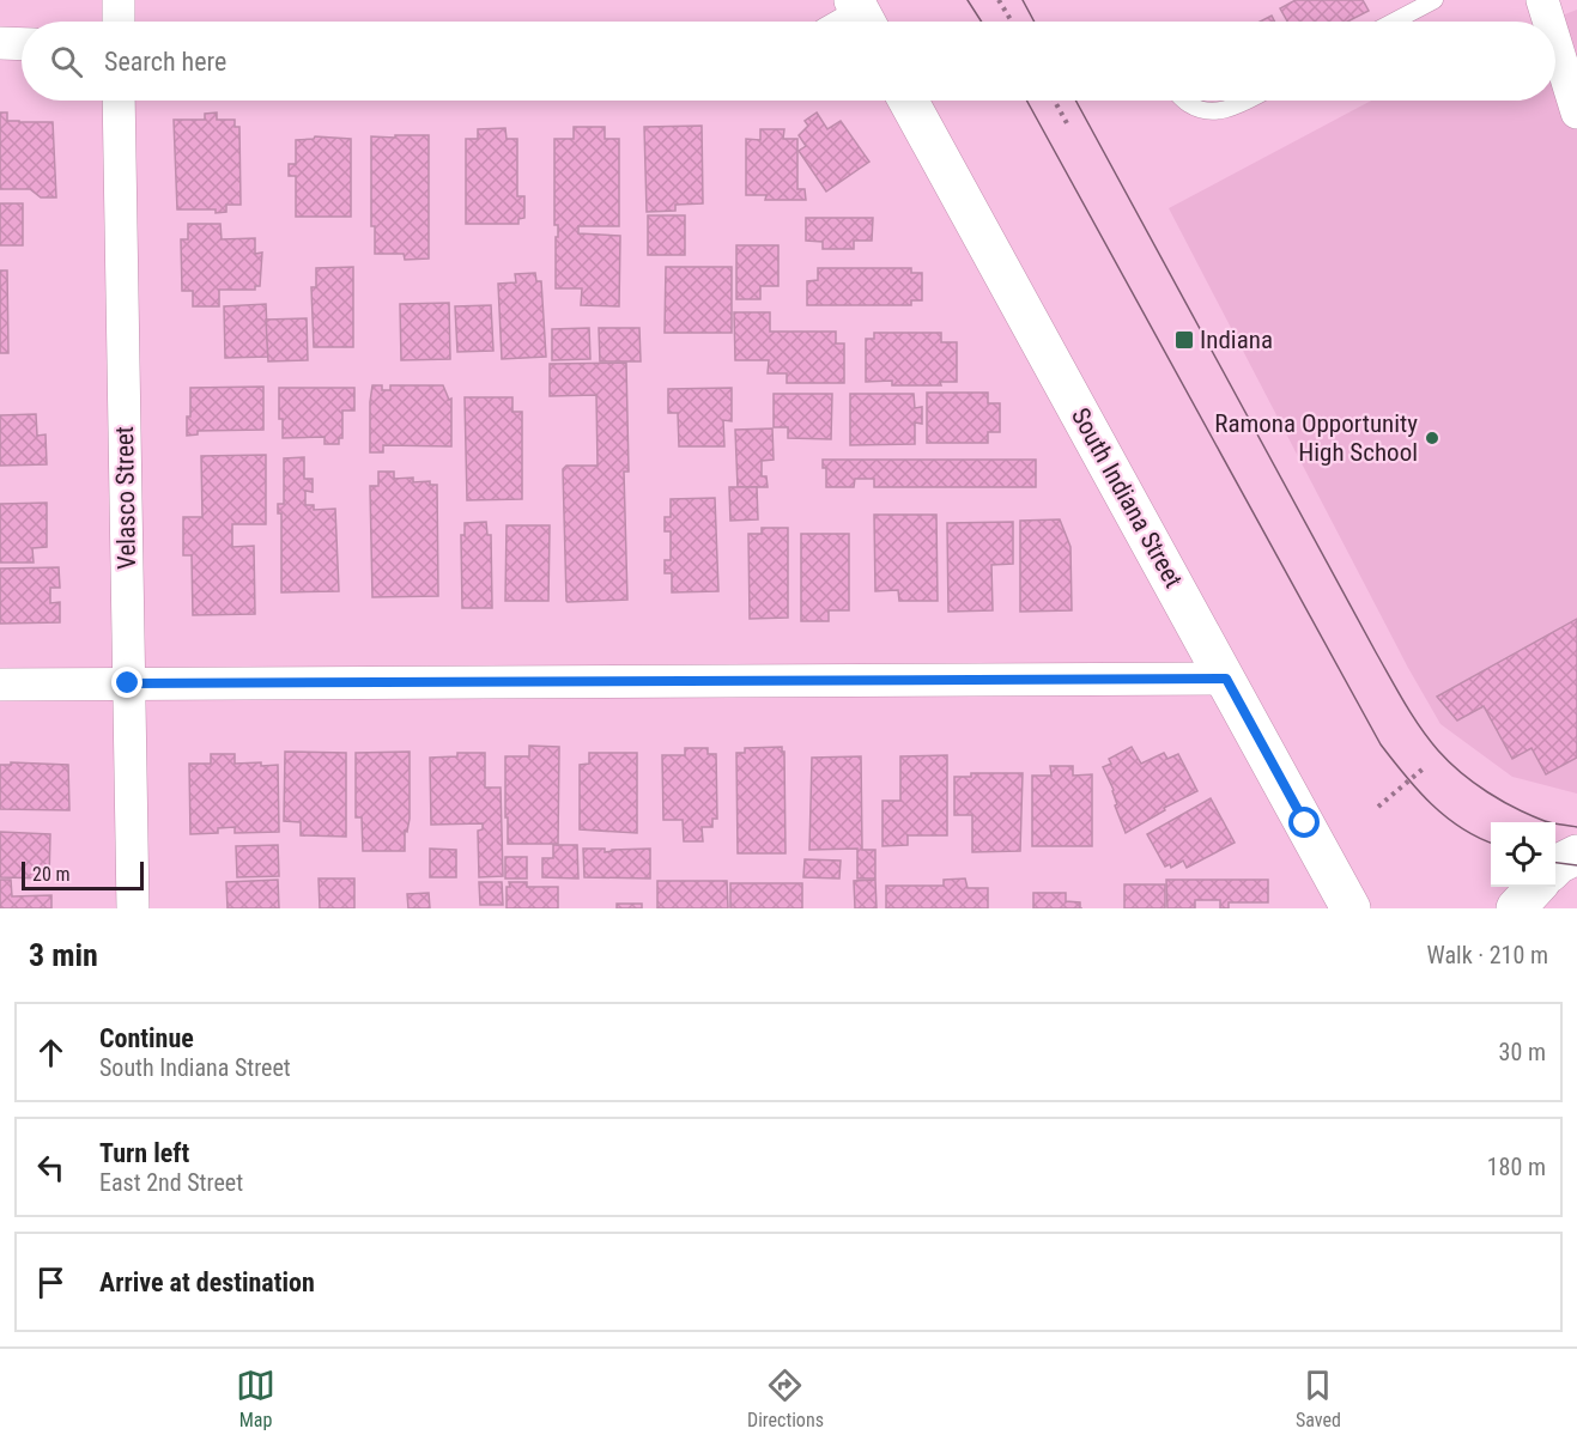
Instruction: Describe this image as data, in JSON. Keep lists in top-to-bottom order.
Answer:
{
  "streets": {
    "street": ["Velasco Street", "South Indiana Street"]
  },
  "places": {
    "transit": ["Indiana"],
    "other": ["Ramona Opportunity High School"]
  },
  "scale_bar": "20 m",
  "page": {
    "search": "Search here",
    "scale": "20 m",
    "heading": ["3 min", "Walk · 210 m"],
    "list": [
      ["Continue", "South Indiana Street", "30 m"],
      ["Turn left", "East 2nd Street", "180 m"],
      "Arrive at destination"
    ],
    "nav": ["Map", "Directions", "Saved"]
  }
}
